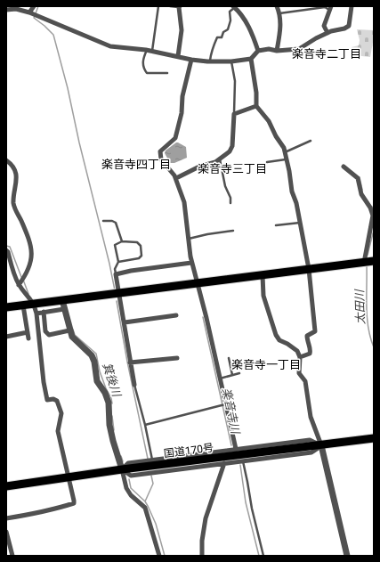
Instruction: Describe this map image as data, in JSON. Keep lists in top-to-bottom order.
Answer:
{
  "streets": {
    "highway": ["国道170号"]
  },
  "districts": [
    "楽音寺二丁目",
    "楽音寺四丁目",
    "楽音寺三丁目",
    "楽音寺一丁目"
  ],
  "water": ["太田川", "箕後川", "楽音寺川"]
}
